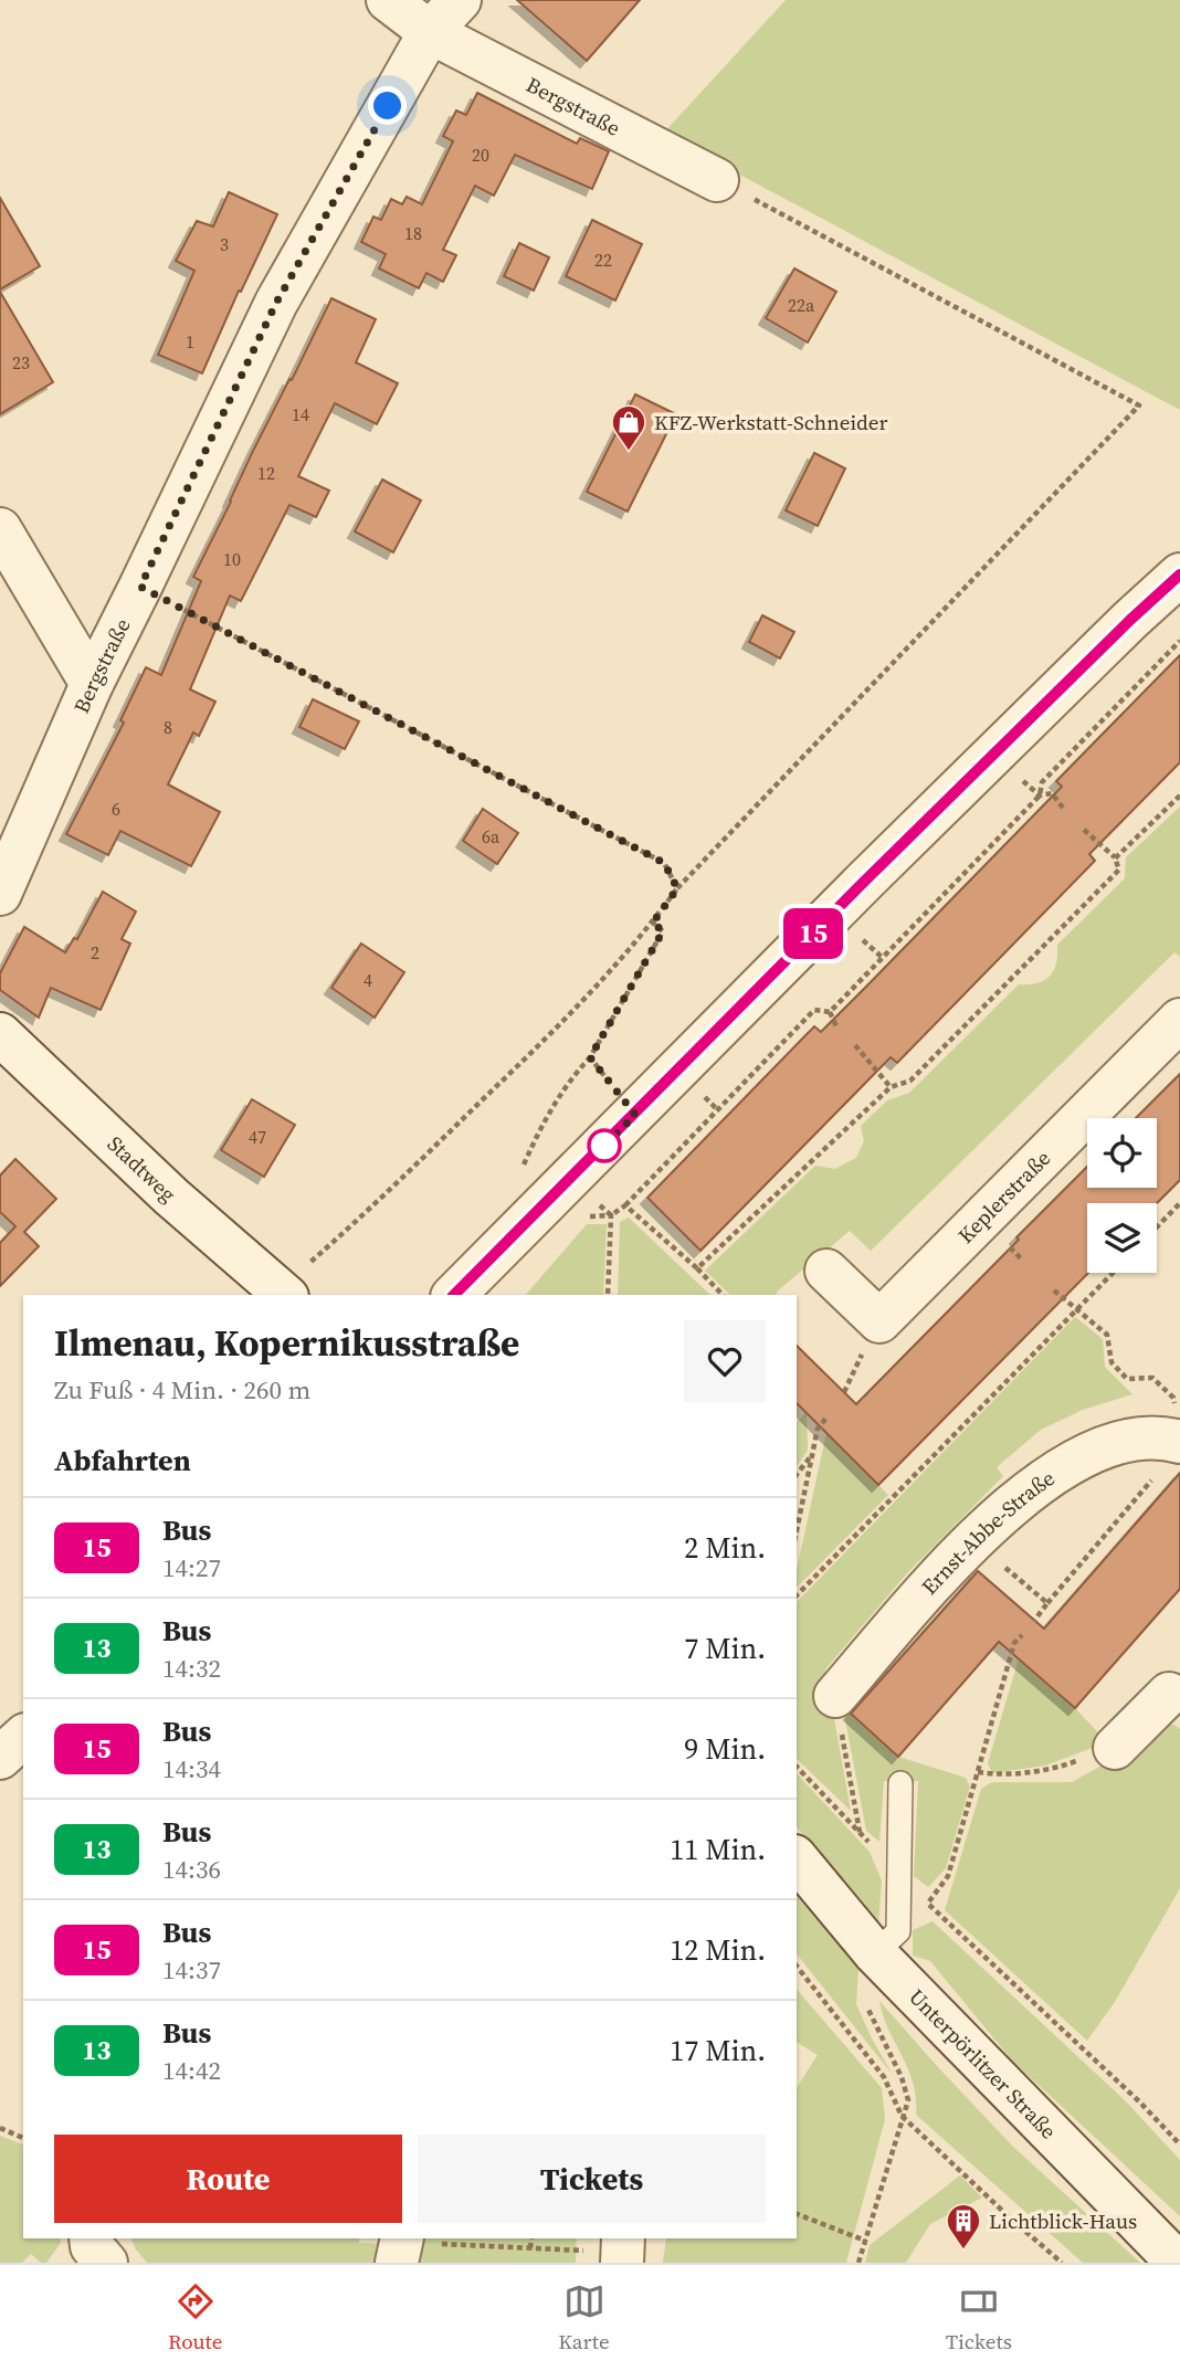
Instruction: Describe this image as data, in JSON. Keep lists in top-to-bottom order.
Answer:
{
  "streets": {
    "street": [
      "Bergstraße",
      "Stadtweg",
      "Keplerstraße",
      "Ernst-Abbe-Straße",
      "Unterpörlitzer Straße"
    ]
  },
  "places": {
    "shop": ["KFZ-Werkstatt-Schneider"],
    "building": ["Lichtblick-Haus"]
  },
  "lines": ["bus line 15"],
  "house_numbers": [
    "20",
    "18",
    "3",
    "22",
    "22a",
    "1",
    "23",
    "14",
    "12",
    "10",
    "8",
    "6",
    "6a",
    "2",
    "4",
    "47"
  ],
  "page": {
    "on_map": "15",
    "heading": [
      ["Ilmenau, Kopernikusstraße", "Zu Fuß · 4 Min. · 260 m"],
      "Abfahrten"
    ],
    "list": [
      {
        "mark": "15",
        "name": "Bus",
        "note": "14:27",
        "value": "2 Min."
      },
      {
        "mark": "13",
        "name": "Bus",
        "note": "14:32",
        "value": "7 Min."
      },
      {
        "mark": "15",
        "name": "Bus",
        "note": "14:34",
        "value": "9 Min."
      },
      {
        "mark": "13",
        "name": "Bus",
        "note": "14:36",
        "value": "11 Min."
      },
      {
        "mark": "15",
        "name": "Bus",
        "note": "14:37",
        "value": "12 Min."
      },
      {
        "mark": "13",
        "name": "Bus",
        "note": "14:42",
        "value": "17 Min."
      }
    ],
    "buttons": ["Route", "Tickets"],
    "tabs": ["Route", "Karte", "Tickets"]
  }
}
